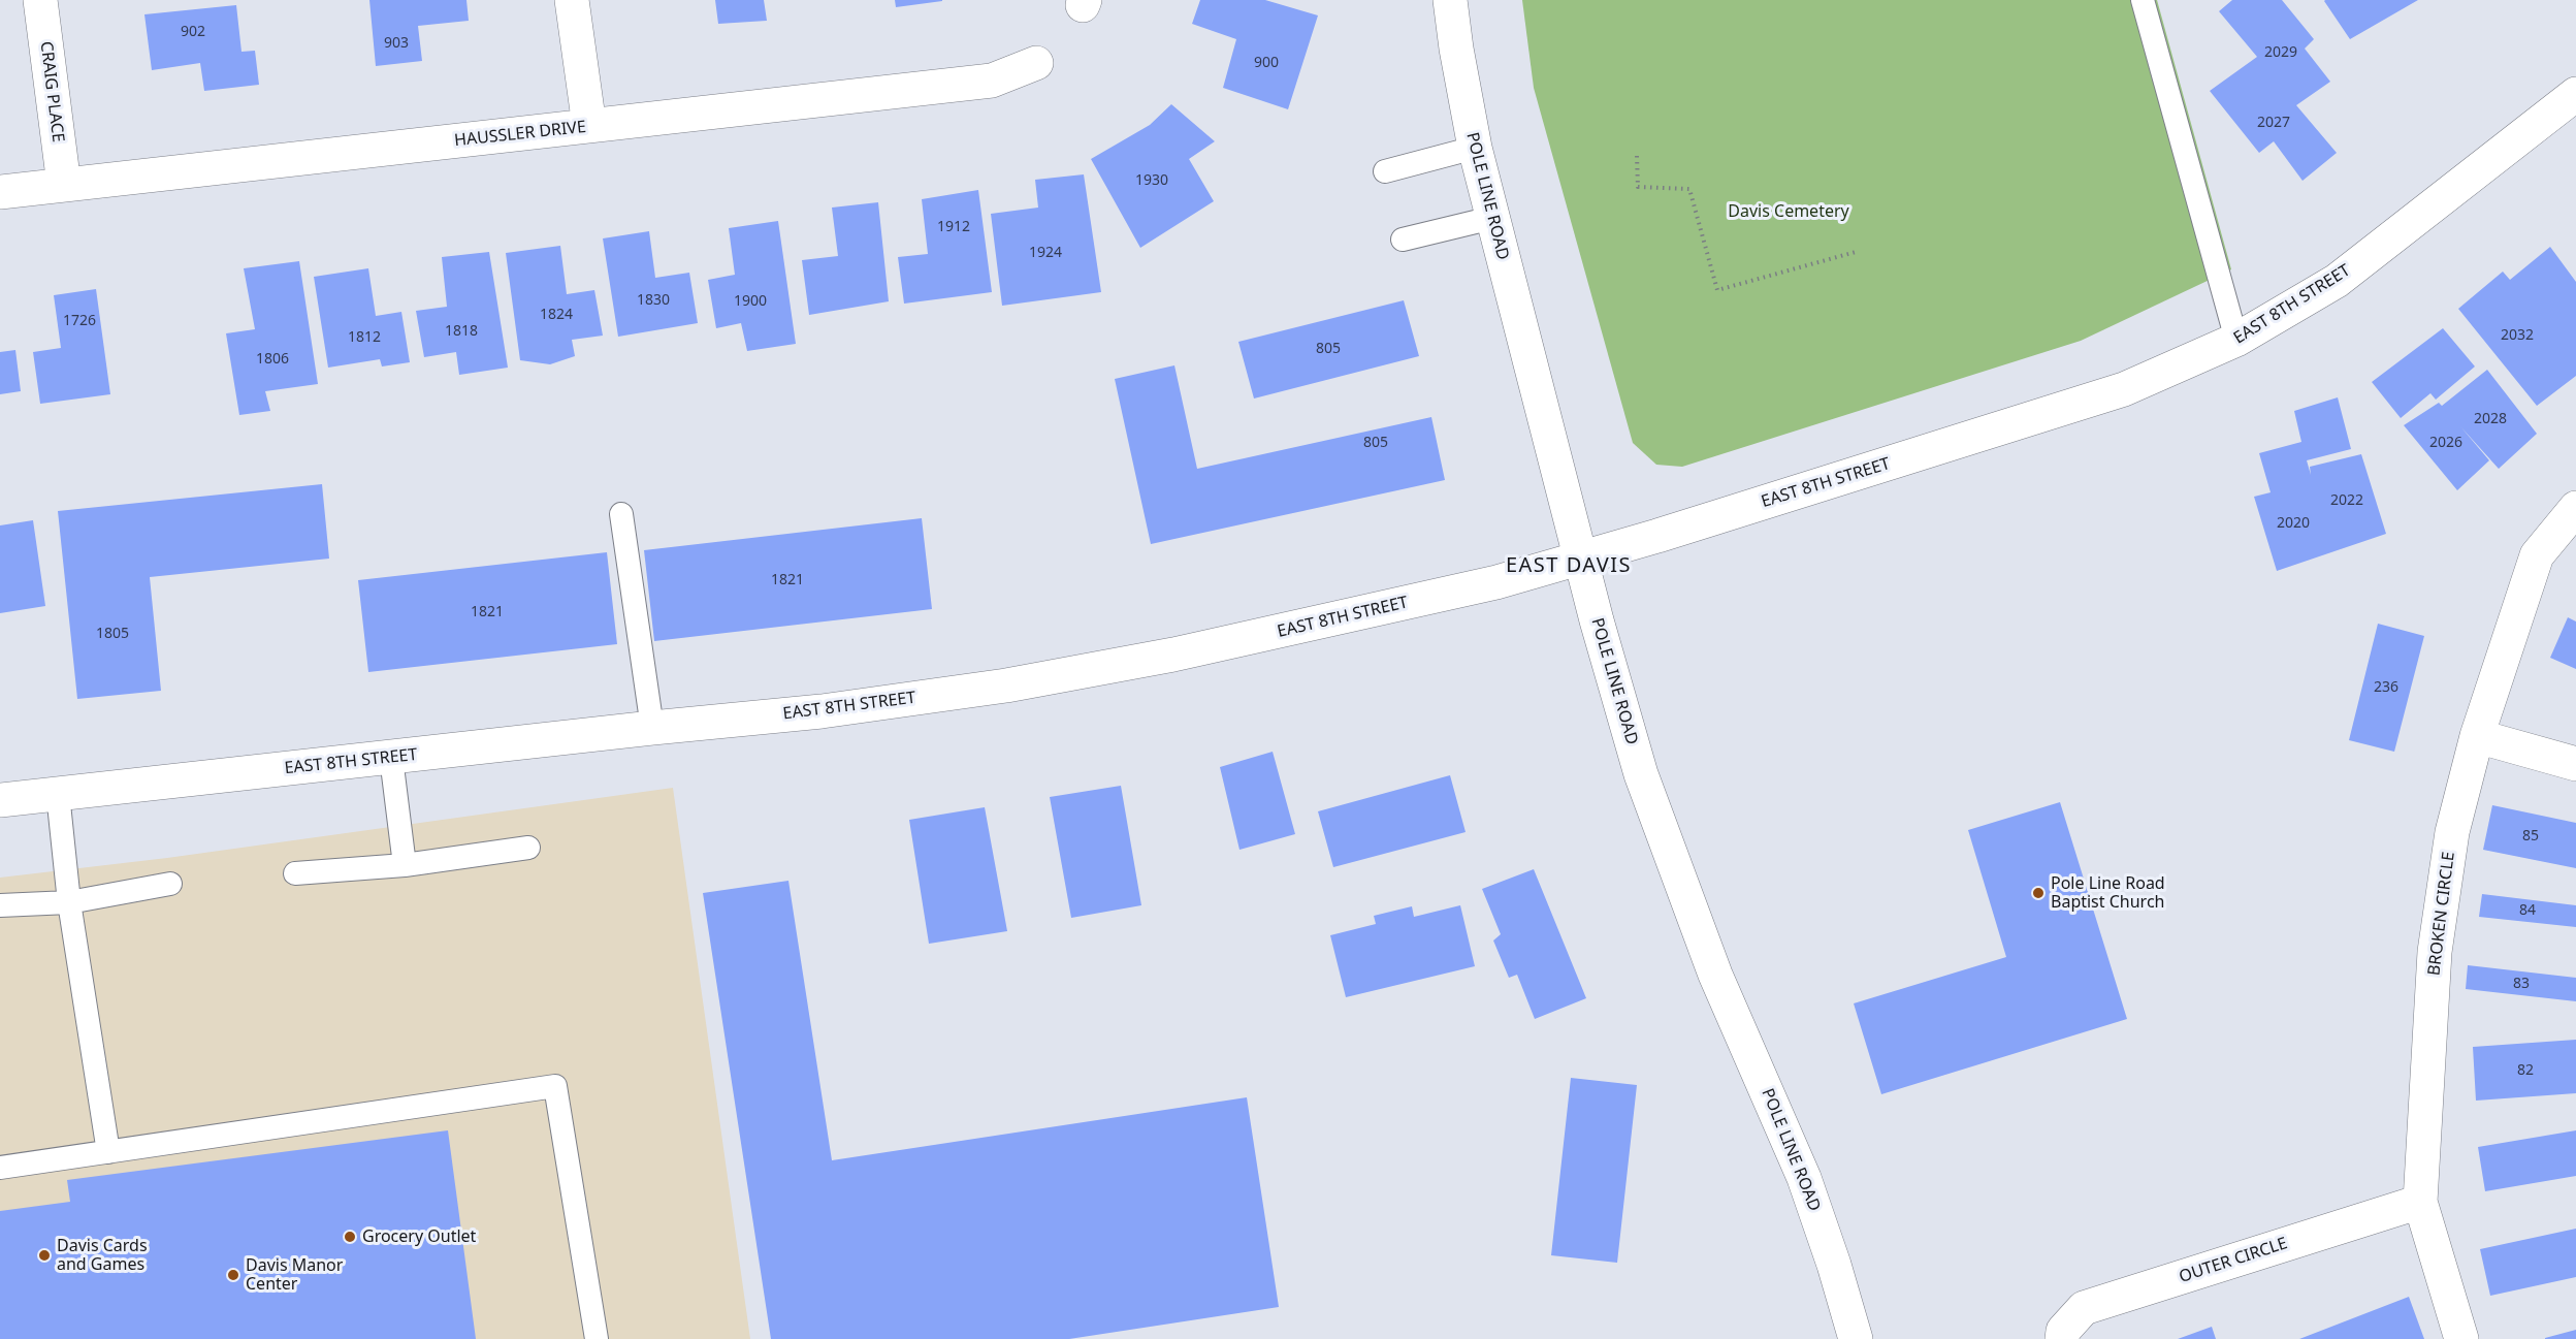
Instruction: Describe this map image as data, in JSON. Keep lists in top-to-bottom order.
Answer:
{
  "streets": {
    "street": [
      "CRAIG PLACE",
      "HAUSSLER DRIVE",
      "POLE LINE ROAD",
      "EAST 8TH STREET",
      "BROKEN CIRCLE",
      "OUTER CIRCLE"
    ]
  },
  "crossings": [
    ["CRAIG PLACE", "HAUSSLER DRIVE"],
    ["POLE LINE ROAD", "EAST 8TH STREET"],
    ["BROKEN CIRCLE", "OUTER CIRCLE"]
  ],
  "districts": ["EAST DAVIS"],
  "parks": ["Davis Cemetery"],
  "places": [
    "Pole Line Road Baptist Church",
    "Grocery Outlet",
    "Davis Cards and Games",
    "Davis Manor Center"
  ],
  "house_numbers": [
    "902",
    "903",
    "2029",
    "900",
    "2027",
    "1930",
    "1912",
    "1924",
    "1830",
    "1900",
    "1824",
    "1726",
    "1818",
    "2032",
    "1812",
    "805",
    "1806",
    "2028",
    "805",
    "2026",
    "2022",
    "2020",
    "1821",
    "1821",
    "1805",
    "236",
    "85",
    "84",
    "83",
    "82"
  ]
}
